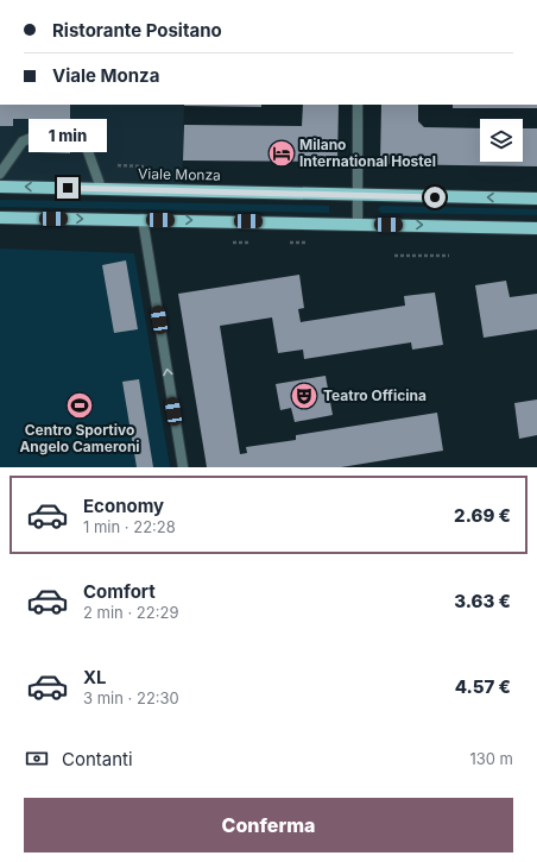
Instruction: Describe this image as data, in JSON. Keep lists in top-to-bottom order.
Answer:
{
  "streets": {
    "main road": ["Viale Monza"]
  },
  "places": {
    "hotel": ["Milano International Hostel"],
    "theatre": ["Teatro Officina"],
    "sports": ["Centro Sportivo Angelo Cameroni"]
  },
  "page": {
    "banner": ["Ristorante Positano", "Viale Monza"],
    "bubble": "1 min",
    "list": [
      {
        "name": "Economy",
        "note": "1 min · 22:28",
        "value": "2.69 €"
      },
      {
        "name": "Comfort",
        "note": "2 min · 22:29",
        "value": "3.63 €"
      },
      {
        "name": "XL",
        "note": "3 min · 22:30",
        "value": "4.57 €"
      }
    ],
    "pay": ["Contanti", "130 m"],
    "buttons": "Conferma"
  }
}
